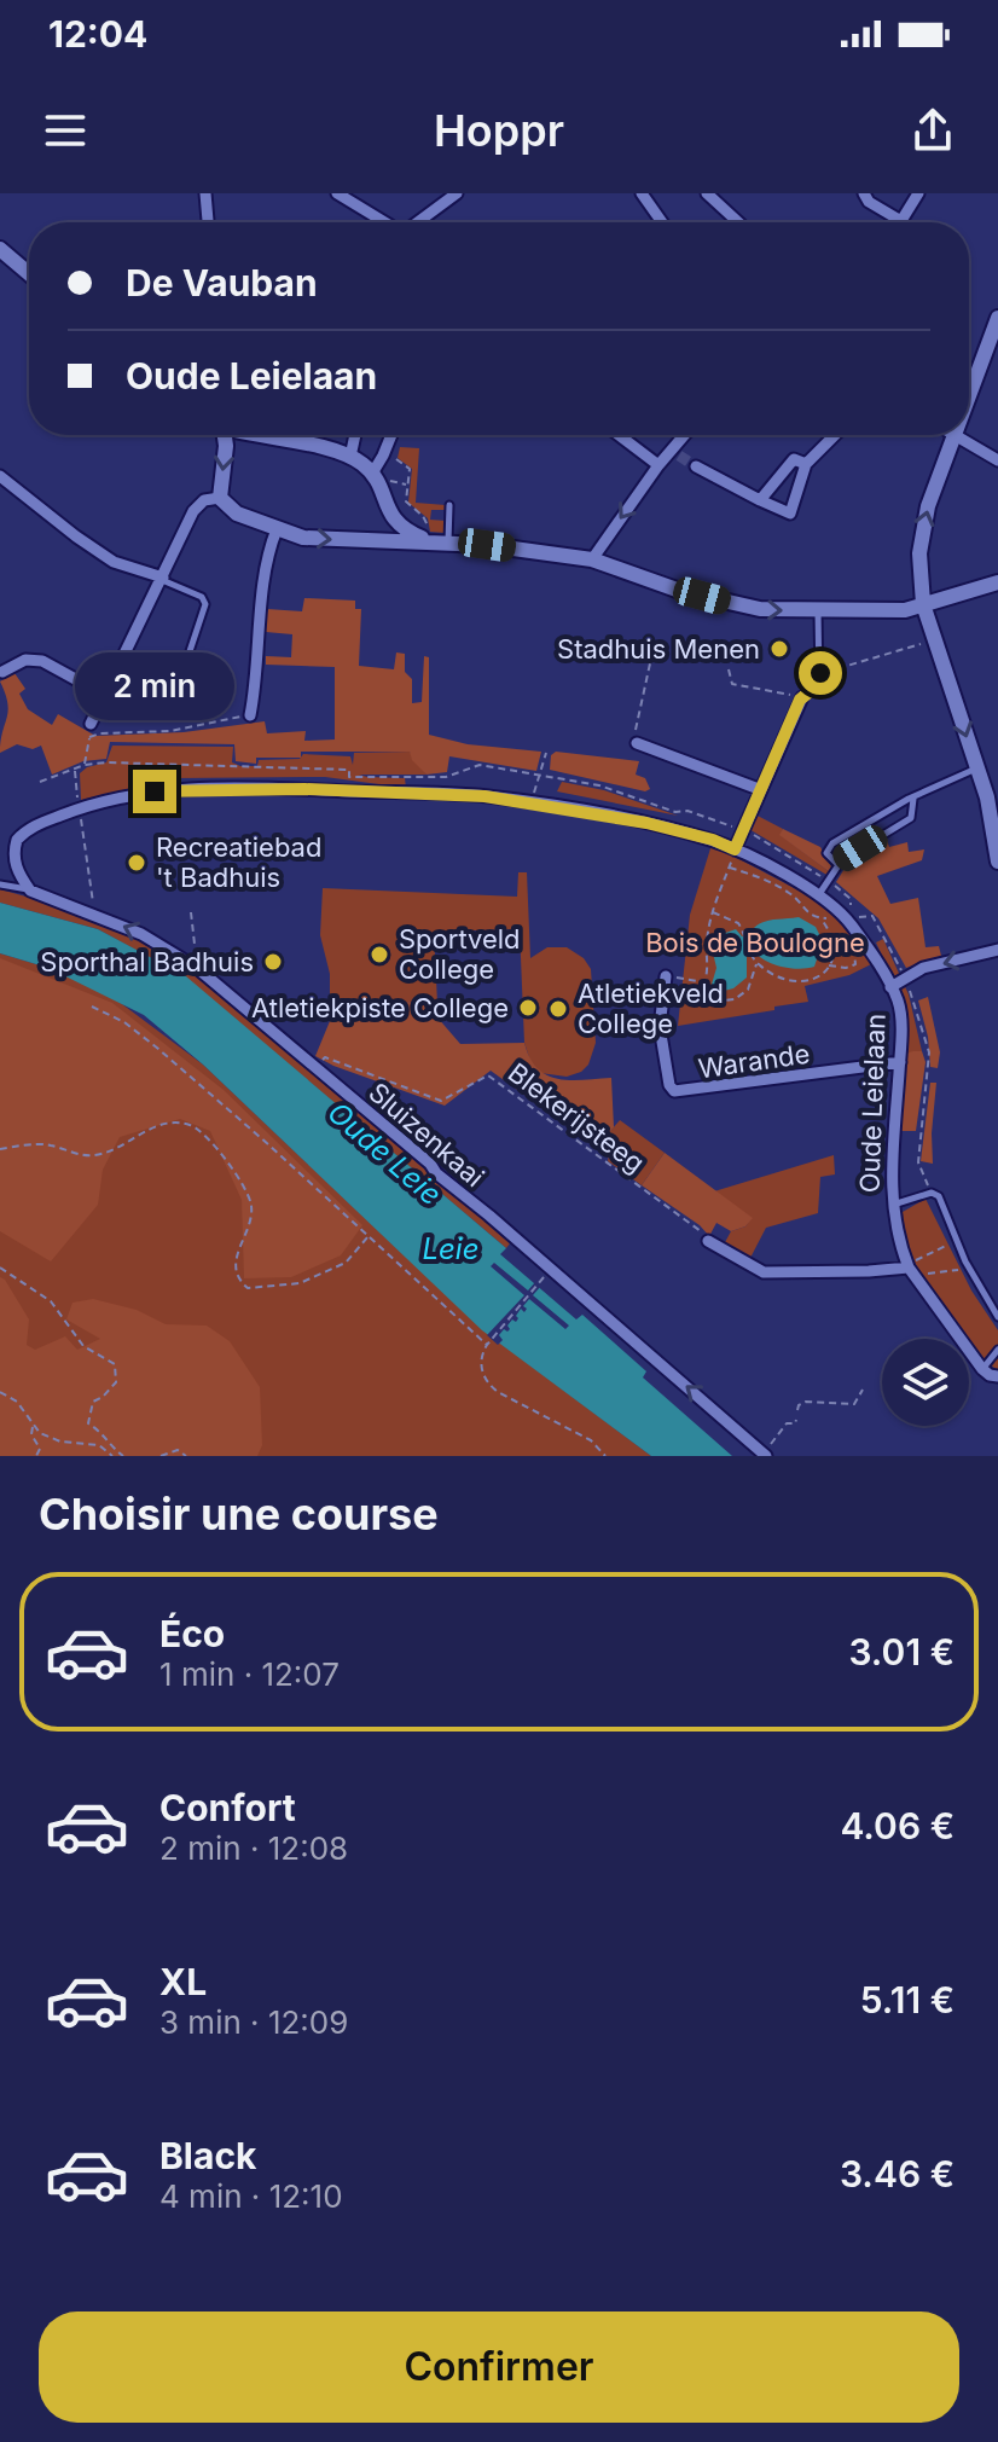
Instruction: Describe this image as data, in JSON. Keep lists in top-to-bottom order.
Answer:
{
  "streets": {
    "street": ["Warande", "Oude Leielaan", "Sluizenkaai"],
    "path": ["Blekerijsteeg"]
  },
  "crossings": [
    ["Warande", "Oude Leielaan"],
    ["Oude Leielaan", "Sluizenkaai"],
    ["Blekerijsteeg", "Sluizenkaai"]
  ],
  "one_way": ["Sluizenkaai"],
  "water": ["Oude Leie", "Leie"],
  "parks": ["Bois de Boulogne"],
  "places": [
    "Stadhuis Menen",
    "Recreatiebad 't Badhuis",
    "Sportveld College",
    "Sporthal Badhuis",
    "Atletiekpiste College",
    "Atletiekveld College"
  ],
  "page": {
    "status": "12:04",
    "header": "Hoppr",
    "banner": ["De Vauban", "Oude Leielaan"],
    "bubble": "2 min",
    "heading": "Choisir une course",
    "list": [
      {
        "name": "Éco",
        "note": "1 min · 12:07",
        "value": "3.01 €"
      },
      {
        "name": "Confort",
        "note": "2 min · 12:08",
        "value": "4.06 €"
      },
      {
        "name": "XL",
        "note": "3 min · 12:09",
        "value": "5.11 €"
      },
      {
        "name": "Black",
        "note": "4 min · 12:10",
        "value": "3.46 €"
      }
    ],
    "buttons": "Confirmer"
  }
}
